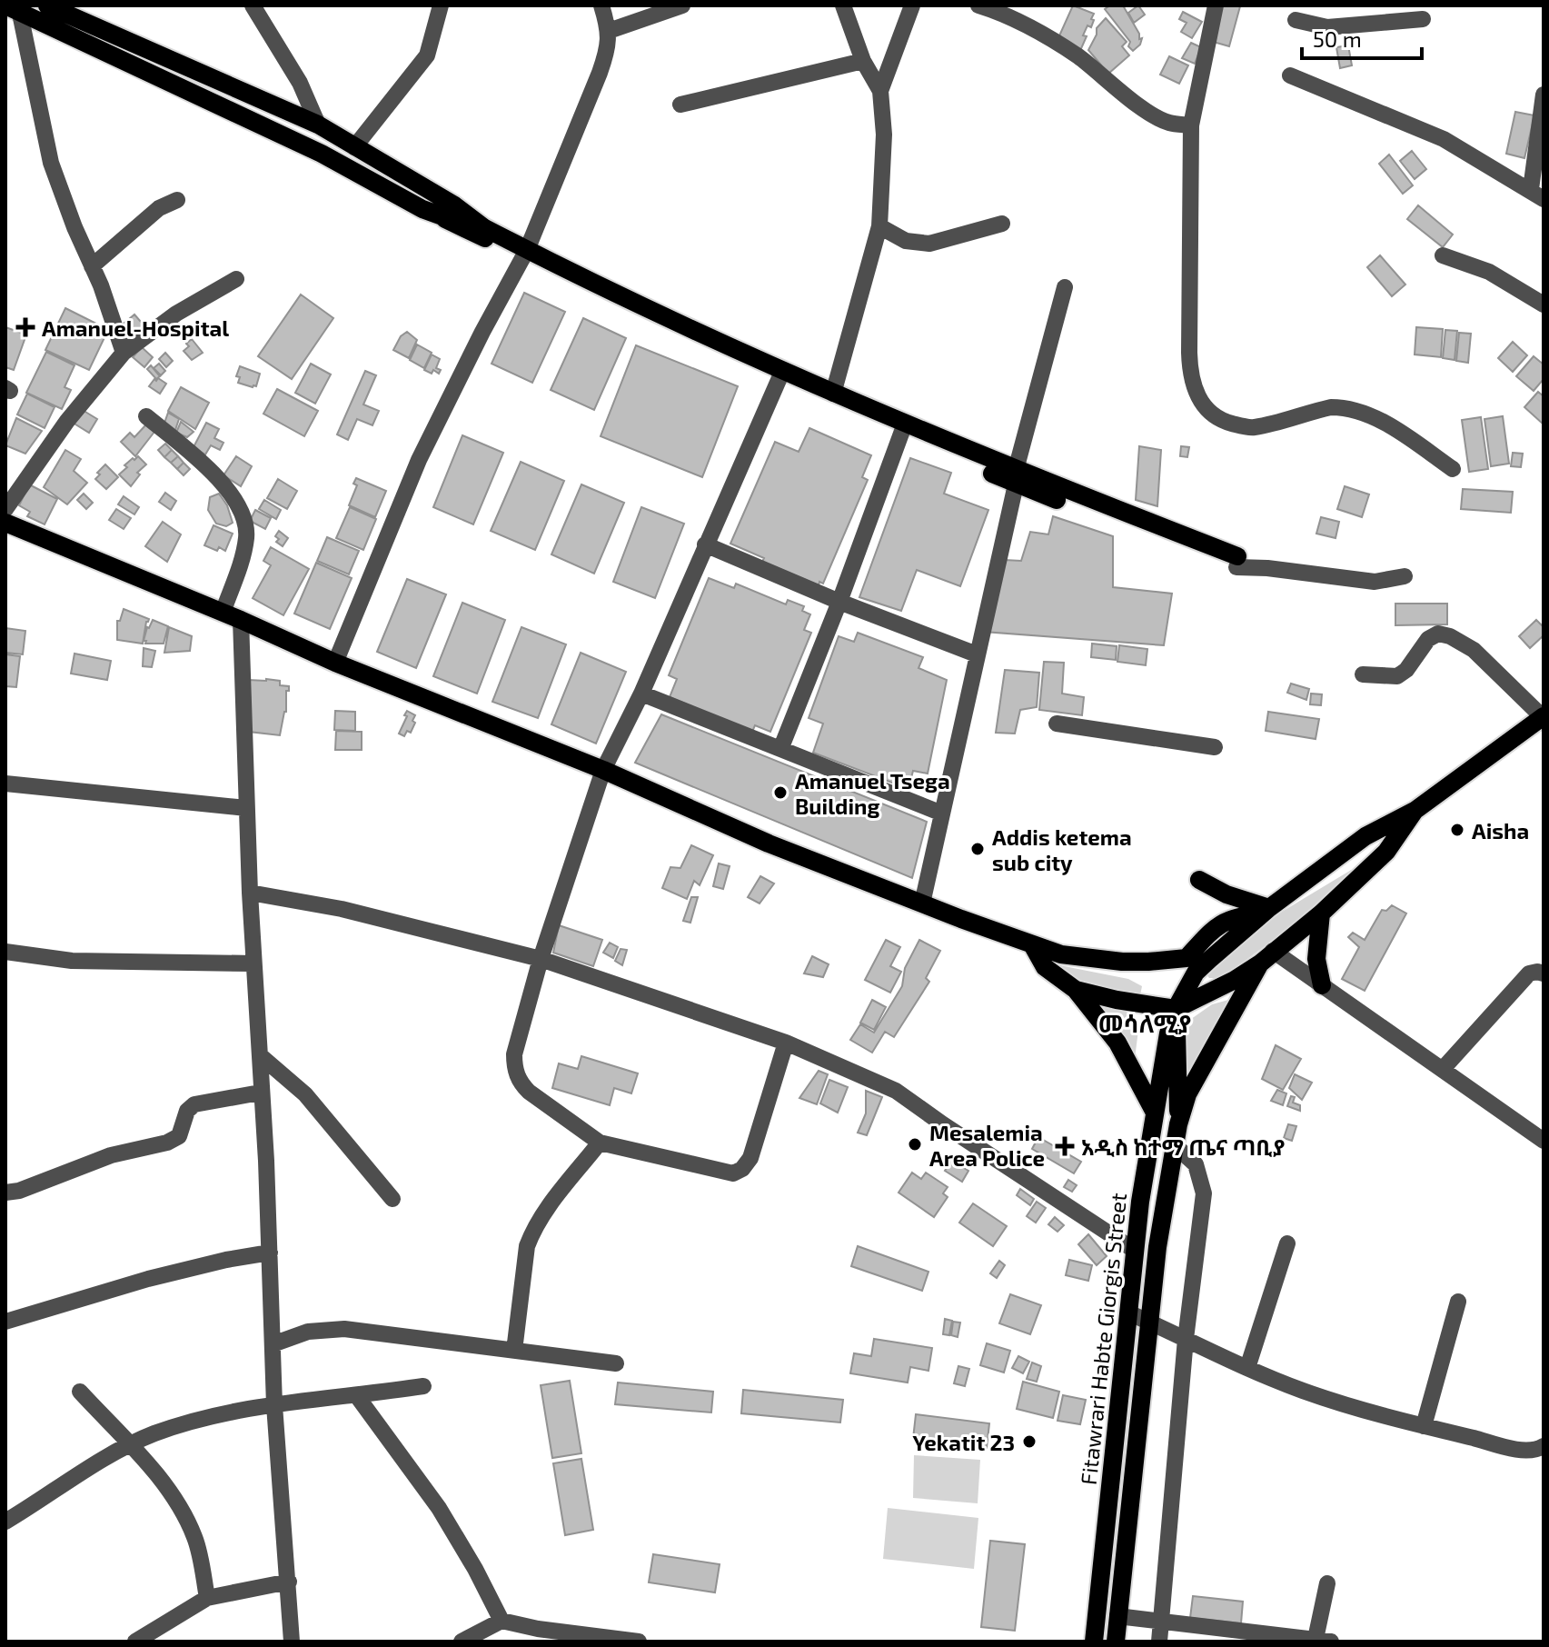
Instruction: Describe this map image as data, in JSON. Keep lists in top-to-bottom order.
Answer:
{
  "streets": {
    "main road": ["Fitawrari Habte Giorgis Street"]
  },
  "districts": ["መሳለሚያ"],
  "places": {
    "health": ["Amanuel-Hospital", "አዲስ ከተማ ጤና ጣቢያ"],
    "other": [
      "Amanuel Tsega Building",
      "Aisha",
      "Addis ketema sub city",
      "Mesalemia Area Police",
      "Yekatit 23"
    ]
  },
  "scale_bar": "50 m"
}
